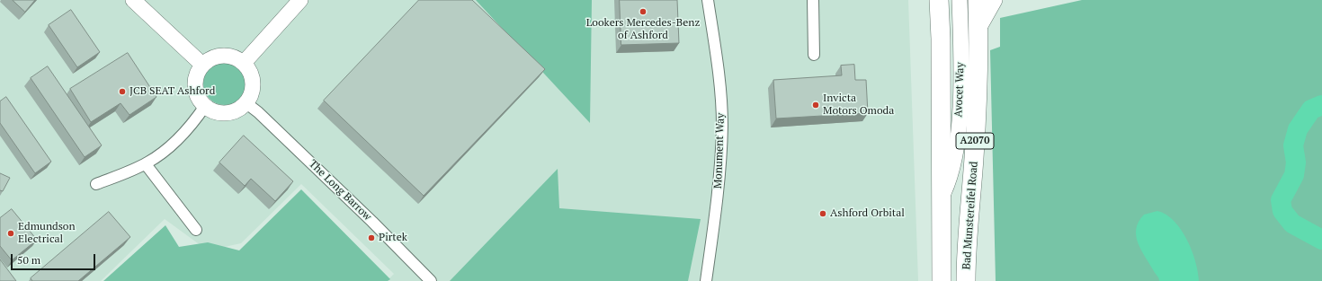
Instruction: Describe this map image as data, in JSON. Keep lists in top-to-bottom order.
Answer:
{
  "streets": {
    "highway": ["A2070", "Bad Munstereifel Road"],
    "street": ["Avocet Way", "Monument Way", "The Long Barrow"]
  },
  "crossings": [
    ["Avocet Way", "A2070"]
  ],
  "places": [
    "Lookers Mercedes-Benz of Ashford",
    "JCB SEAT Ashford",
    "Invicta Motors Omoda",
    "Ashford Orbital",
    "Edmundson Electrical",
    "Pirtek"
  ],
  "scale_bar": "50 m"
}
